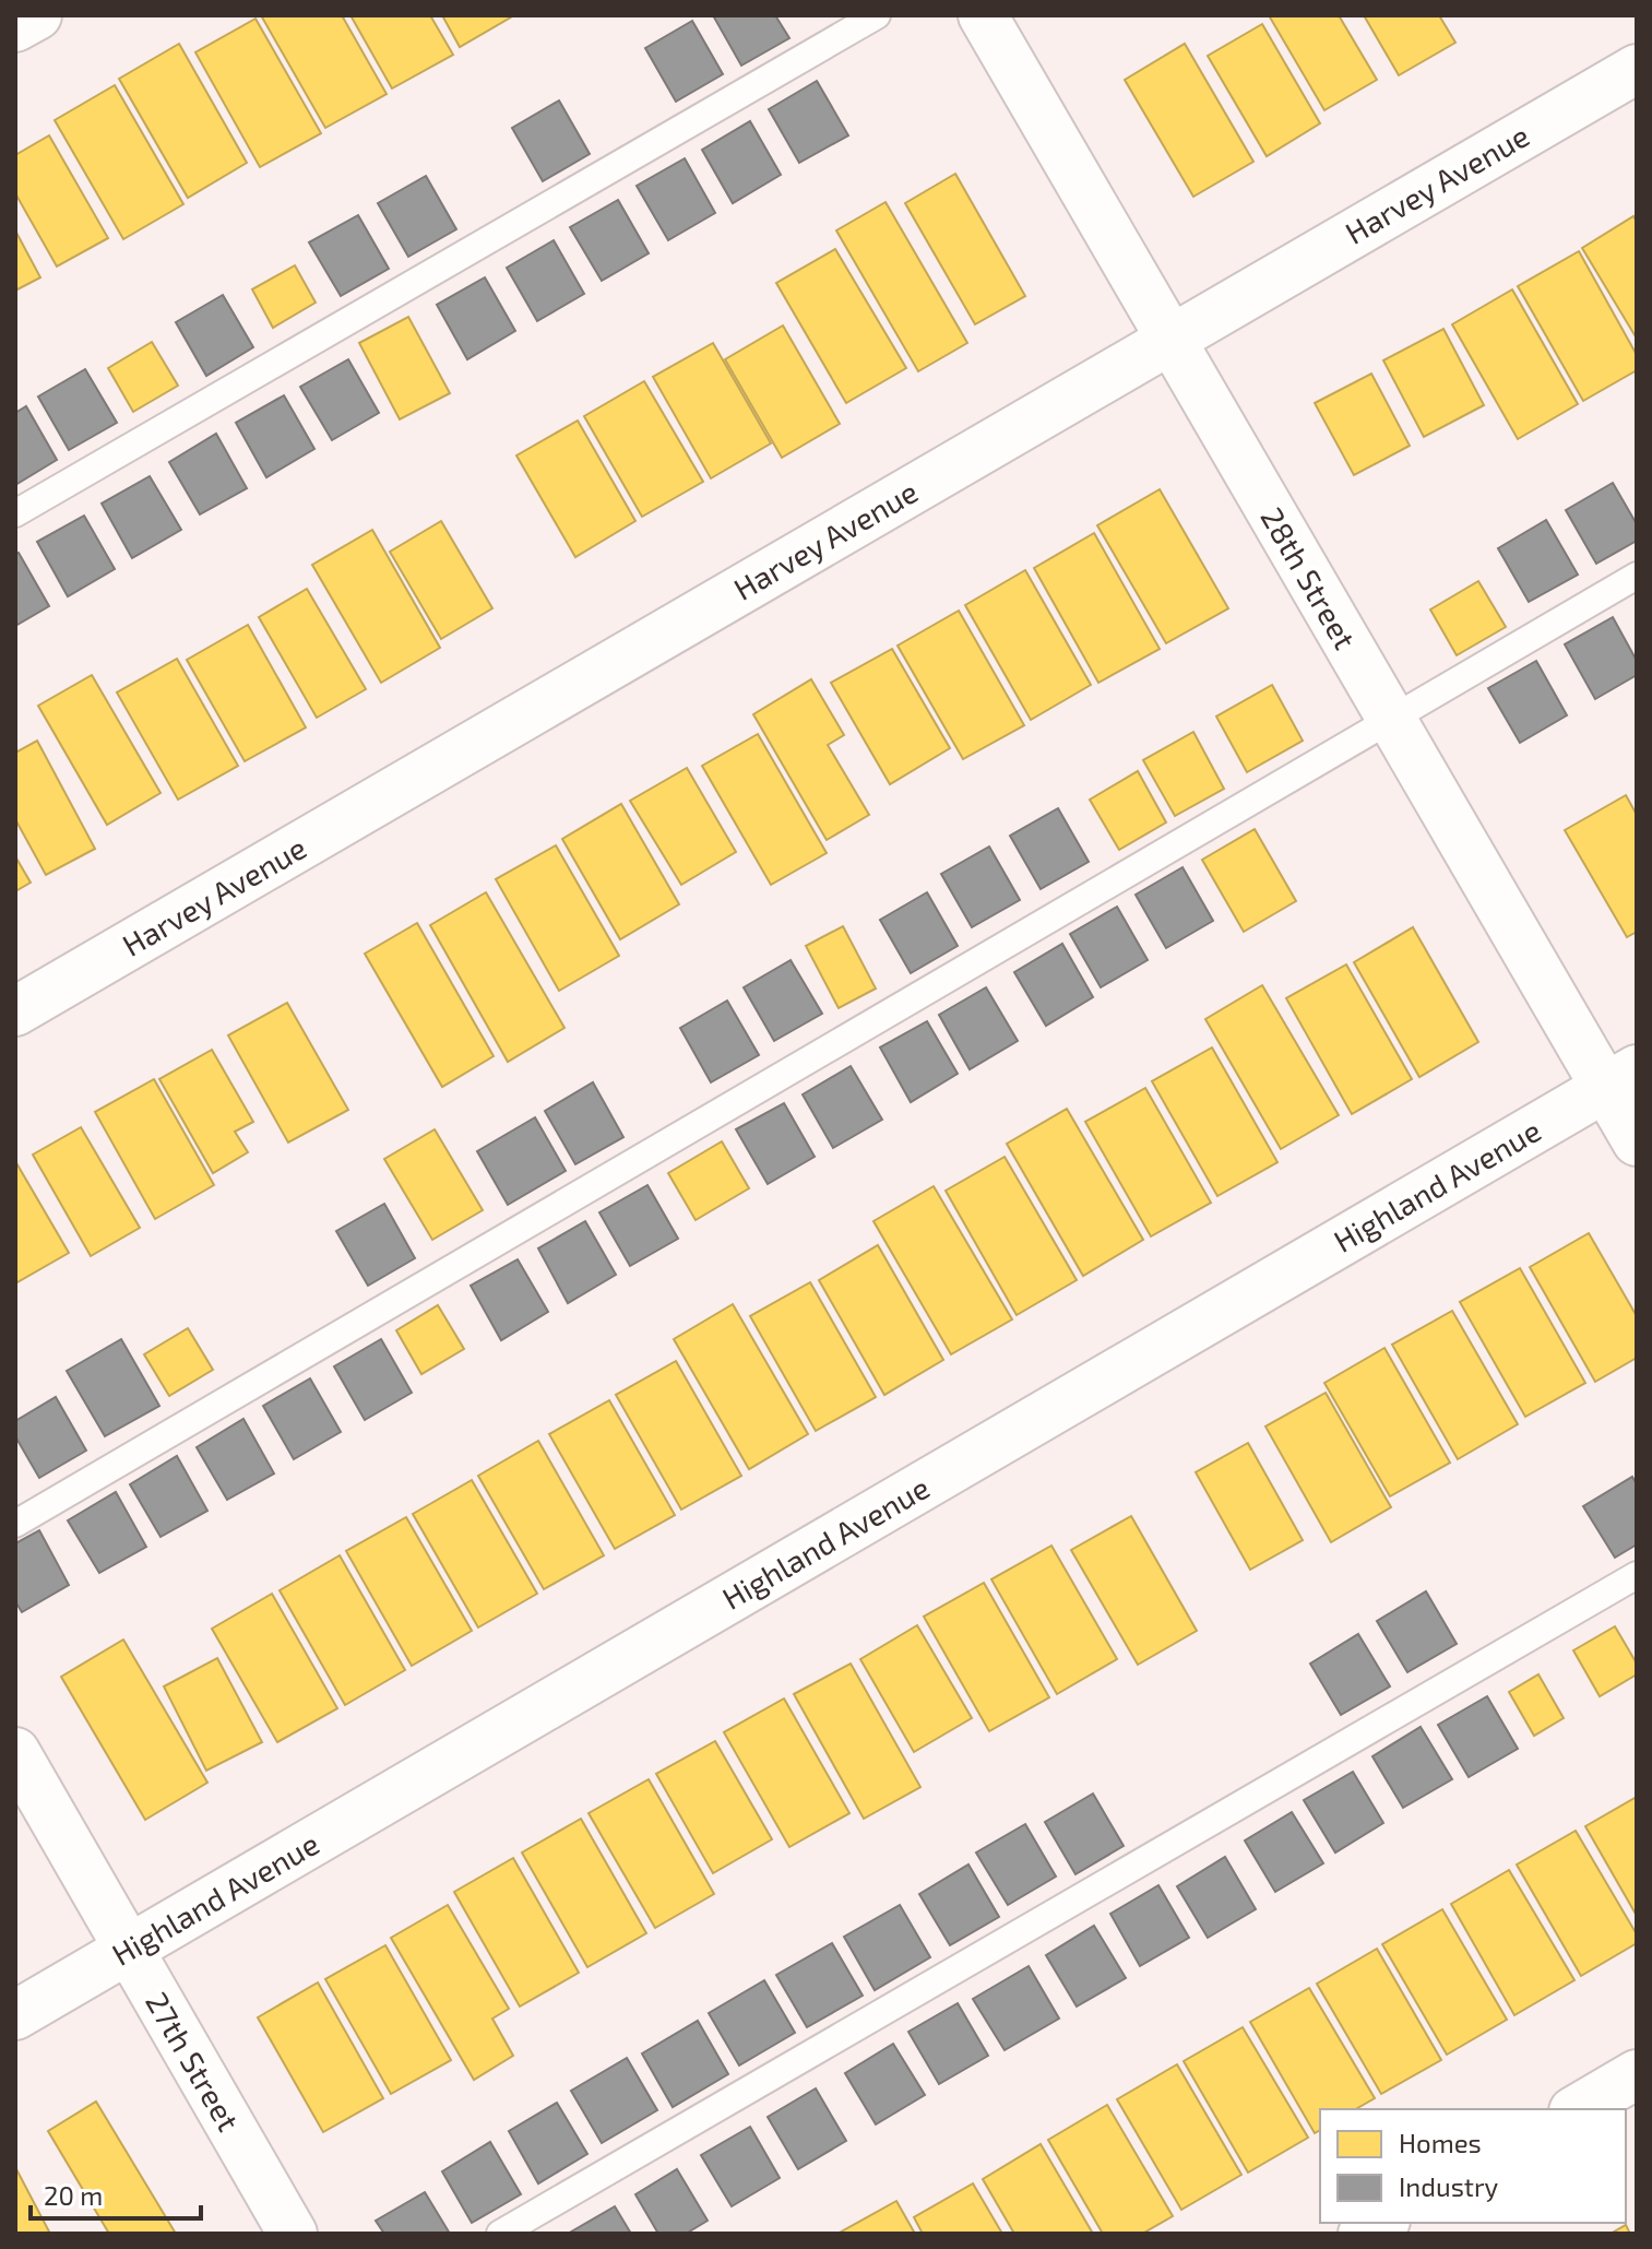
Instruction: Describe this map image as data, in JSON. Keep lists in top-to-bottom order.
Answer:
{
  "streets": {
    "street": [
      "Harvey Avenue",
      "28th Street",
      "Highland Avenue",
      "27th Street"
    ]
  },
  "crossings": [
    ["Harvey Avenue", "28th Street"],
    ["28th Street", "Highland Avenue"],
    ["Highland Avenue", "27th Street"]
  ],
  "legend": ["Homes", "Industry"],
  "scale_bar": "20 m"
}
